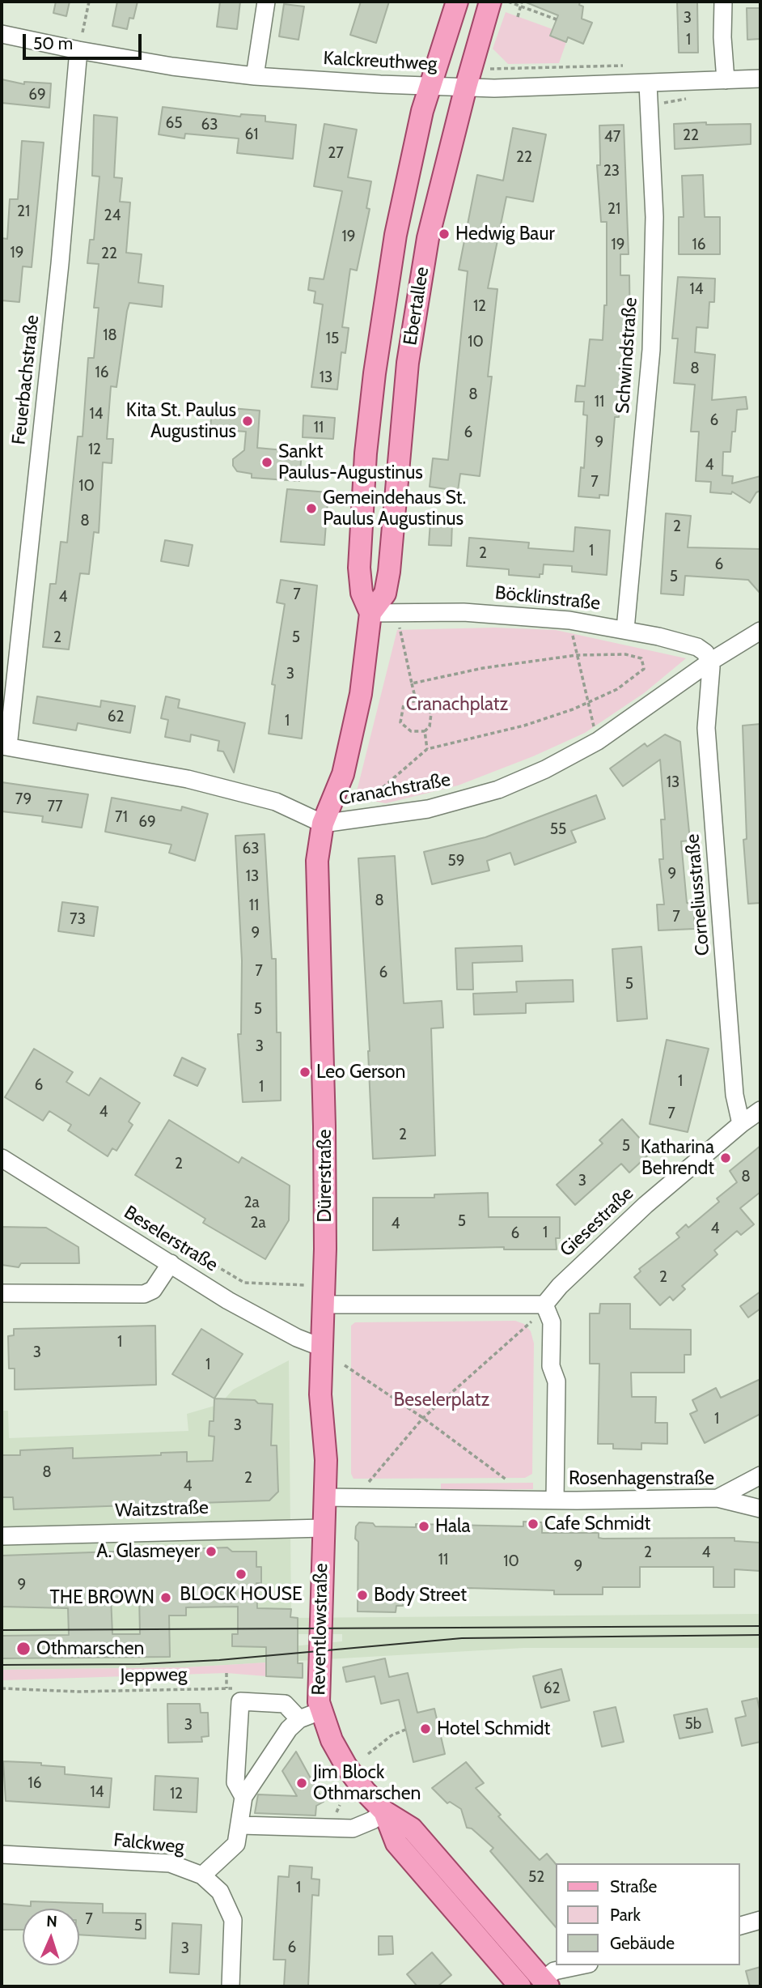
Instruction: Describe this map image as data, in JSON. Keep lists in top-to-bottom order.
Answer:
{
  "streets": {
    "main road": ["Ebertallee", "Dürerstraße", "Reventlowstraße"],
    "street": [
      "Kalckreuthweg",
      "Schwindstraße",
      "Feuerbachstraße",
      "Böcklinstraße",
      "Cranachstraße",
      "Corneliusstraße",
      "Giesestraße",
      "Beselerstraße",
      "Rosenhagenstraße",
      "Waitzstraße",
      "Falckweg"
    ],
    "path": ["Jeppweg"]
  },
  "crossings": [
    ["Kalckreuthweg", "Ebertallee"],
    ["Kalckreuthweg", "Schwindstraße"],
    ["Kalckreuthweg", "Feuerbachstraße"],
    ["Ebertallee", "Böcklinstraße"],
    ["Ebertallee", "Cranachstraße"],
    ["Ebertallee", "Dürerstraße"],
    ["Schwindstraße", "Böcklinstraße"],
    ["Feuerbachstraße", "Cranachstraße"],
    ["Böcklinstraße", "Cranachstraße"],
    ["Böcklinstraße", "Corneliusstraße"],
    ["Cranachstraße", "Corneliusstraße"],
    ["Cranachstraße", "Dürerstraße"],
    ["Corneliusstraße", "Giesestraße"],
    ["Dürerstraße", "Beselerstraße"],
    ["Dürerstraße", "Waitzstraße"],
    ["Dürerstraße", "Reventlowstraße"],
    ["Waitzstraße", "Reventlowstraße"]
  ],
  "parks": ["Cranachplatz", "Beselerplatz"],
  "places": [
    "Hedwig Baur",
    "Kita St. Paulus Augustinus",
    "Sankt Paulus-Augustinus",
    "Gemeindehaus St. Paulus Augustinus",
    "Leo Gerson",
    "Katharina Behrendt",
    "Cafe Schmidt",
    "Hala",
    "A. Glasmeyer",
    "BLOCK HOUSE",
    "Body Street",
    "THE BROWN",
    "Othmarschen",
    "Hotel Schmidt",
    "Jim Block Othmarschen"
  ],
  "house_numbers": [
    "3",
    "1",
    "69",
    "65",
    "63",
    "61",
    "22",
    "47",
    "27",
    "22",
    "23",
    "21",
    "21",
    "24",
    "19",
    "19",
    "16",
    "19",
    "22",
    "14",
    "12",
    "18",
    "15",
    "10",
    "8",
    "16",
    "13",
    "8",
    "11",
    "14",
    "6",
    "11",
    "6",
    "9",
    "12",
    "4",
    "7",
    "10",
    "8",
    "2",
    "1",
    "2",
    "6",
    "5",
    "7",
    "4",
    "2",
    "5",
    "3",
    "62",
    "1",
    "13",
    "79",
    "77",
    "71",
    "69",
    "55",
    "63",
    "59",
    "9",
    "13",
    "8",
    "11",
    "7",
    "73",
    "9",
    "7",
    "6",
    "5",
    "5",
    "3",
    "1",
    "6",
    "1",
    "4",
    "7",
    "2",
    "5",
    "2",
    "8",
    "3",
    "2a",
    "5",
    "2a",
    "4",
    "4",
    "1",
    "6",
    "2",
    "1",
    "3",
    "1",
    "1",
    "3",
    "8",
    "2",
    "4",
    "2",
    "4",
    "11",
    "10",
    "9",
    "9",
    "62",
    "5b",
    "3",
    "16",
    "14",
    "12",
    "52",
    "1",
    "7",
    "5",
    "6",
    "3"
  ],
  "legend": ["Straße", "Park", "Gebäude"],
  "scale_bar": "50 m",
  "north": "top"
}
